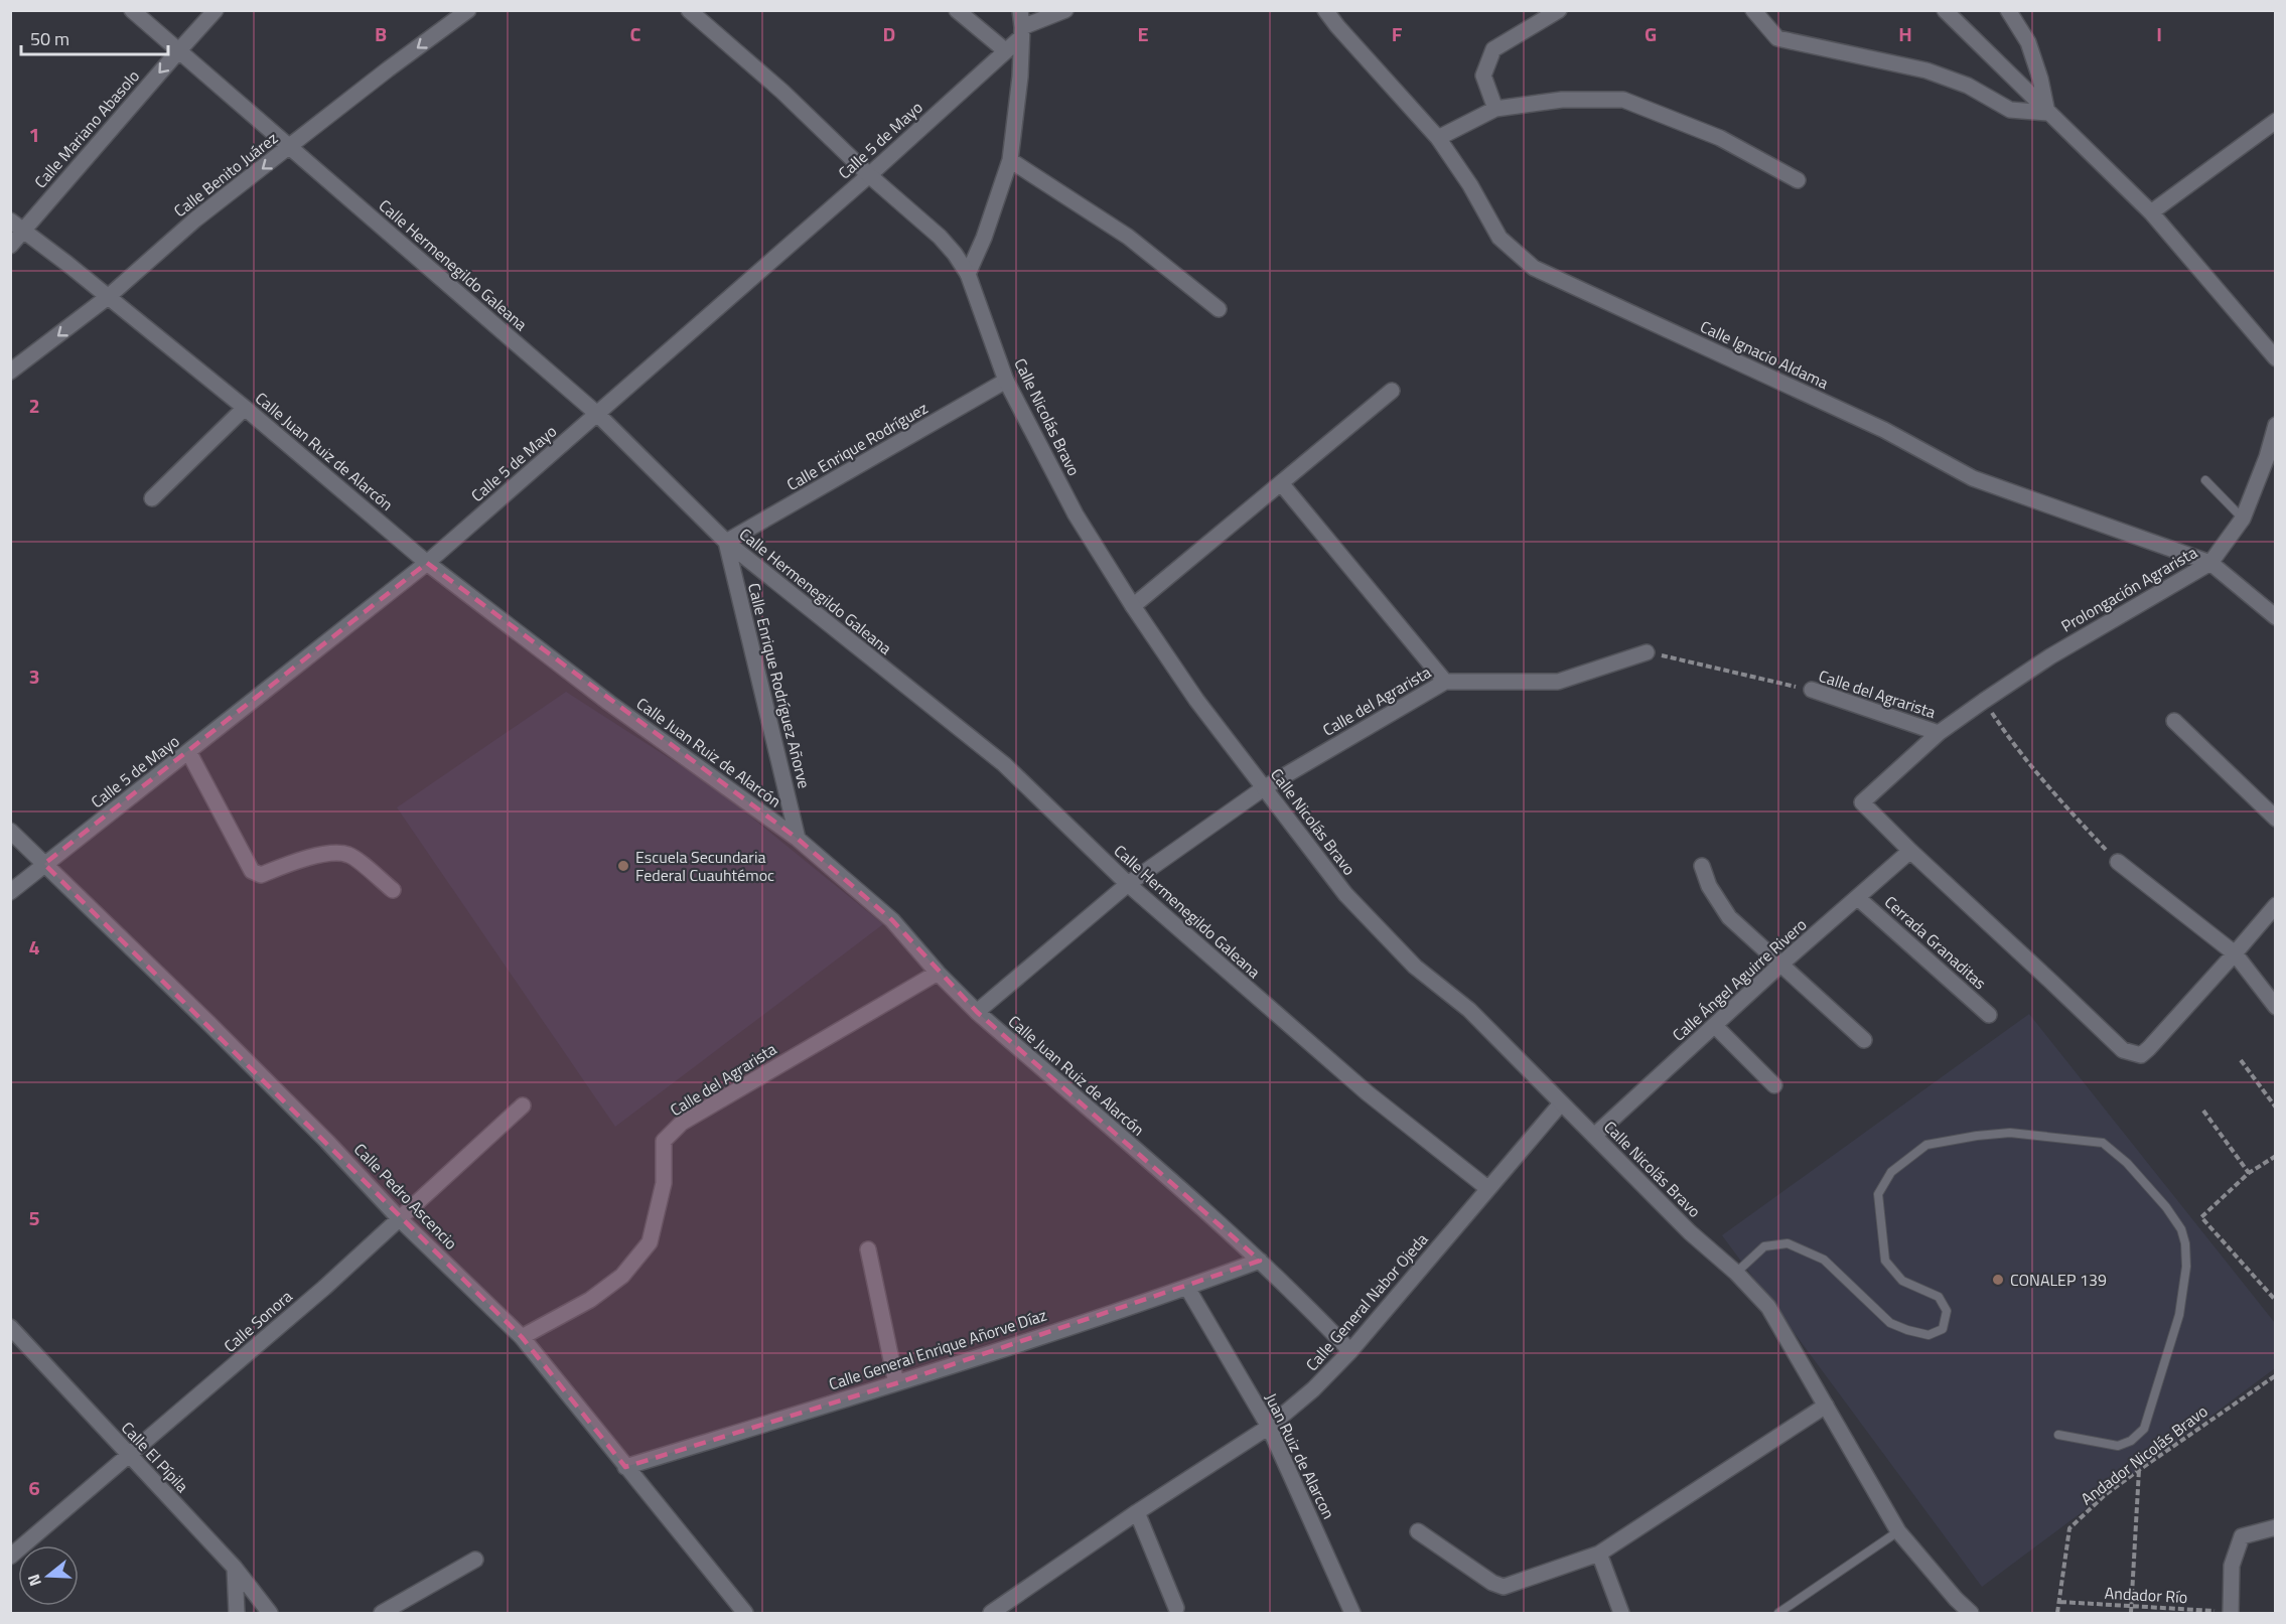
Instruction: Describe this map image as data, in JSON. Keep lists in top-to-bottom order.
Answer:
{
  "streets": {
    "street": [
      "Calle Mariano Abasolo",
      "Calle 5 de Mayo",
      "Calle Benito Juárez",
      "Calle Hermenegildo Galeana",
      "Calle Ignacio Aldama",
      "Calle Nicolás Bravo",
      "Calle Enrique Rodríguez",
      "Calle Juan Ruiz de Alarcón",
      "Prolongación Agrarista",
      "Calle Enrique Rodríguez Añorve",
      "Calle del Agrarista",
      "Cerrada Granaditas",
      "Calle Ángel Aguirre Rivero",
      "Calle Pedro Ascencio",
      "Calle General Nabor Ojeda",
      "Calle Sonora",
      "Calle General Enrique Añorve Díaz",
      "Juan Ruiz de Alarcon",
      "Calle El Pípila"
    ],
    "path": ["Andador Nicolás Bravo", "Andador Río"]
  },
  "crossings": [
    ["Calle Mariano Abasolo", "Calle Hermenegildo Galeana"],
    ["Calle Mariano Abasolo", "Calle Juan Ruiz de Alarcón"],
    ["Calle 5 de Mayo", "Calle Hermenegildo Galeana"],
    ["Calle 5 de Mayo", "Calle Nicolás Bravo"],
    ["Calle 5 de Mayo", "Calle Juan Ruiz de Alarcón"],
    ["Calle 5 de Mayo", "Calle Pedro Ascencio"],
    ["Calle Benito Juárez", "Calle Hermenegildo Galeana"],
    ["Calle Benito Juárez", "Calle Juan Ruiz de Alarcón"],
    ["Calle Hermenegildo Galeana", "Calle Enrique Rodríguez"],
    ["Calle Hermenegildo Galeana", "Calle Enrique Rodríguez Añorve"],
    ["Calle Hermenegildo Galeana", "Calle del Agrarista"],
    ["Calle Hermenegildo Galeana", "Calle General Nabor Ojeda"],
    ["Calle Ignacio Aldama", "Prolongación Agrarista"],
    ["Calle Nicolás Bravo", "Calle Enrique Rodríguez"],
    ["Calle Nicolás Bravo", "Calle del Agrarista"],
    ["Calle Nicolás Bravo", "Calle Ángel Aguirre Rivero"],
    ["Calle Nicolás Bravo", "Calle General Nabor Ojeda"],
    ["Calle Enrique Rodríguez", "Calle Enrique Rodríguez Añorve"],
    ["Calle Juan Ruiz de Alarcón", "Calle Enrique Rodríguez Añorve"],
    ["Calle Juan Ruiz de Alarcón", "Calle del Agrarista"],
    ["Calle Juan Ruiz de Alarcón", "Calle General Nabor Ojeda"],
    ["Calle Juan Ruiz de Alarcón", "Calle General Enrique Añorve Díaz"],
    ["Prolongación Agrarista", "Calle del Agrarista"],
    ["Prolongación Agrarista", "Calle Ángel Aguirre Rivero"],
    ["Calle del Agrarista", "Calle Pedro Ascencio"],
    ["Cerrada Granaditas", "Calle Ángel Aguirre Rivero"],
    ["Calle Pedro Ascencio", "Calle Sonora"],
    ["Calle Pedro Ascencio", "Calle General Enrique Añorve Díaz"],
    ["Calle General Nabor Ojeda", "Juan Ruiz de Alarcon"],
    ["Calle Sonora", "Calle El Pípila"],
    ["Calle General Enrique Añorve Díaz", "Juan Ruiz de Alarcon"],
    ["Andador Nicolás Bravo", "Andador Río"]
  ],
  "one_way": ["Calle Mariano Abasolo", "Calle Benito Juárez"],
  "places": ["Escuela Secundaria Federal Cuauhtémoc", "CONALEP 139"],
  "scale_bar": "50 m",
  "north": "left",
  "grid": {
    "columns": [
      "B",
      "C",
      "D",
      "E",
      "F",
      "G",
      "H",
      "I"
    ],
    "rows": [
      "1",
      "2",
      "3",
      "4",
      "5",
      "6"
    ]
  }
}
